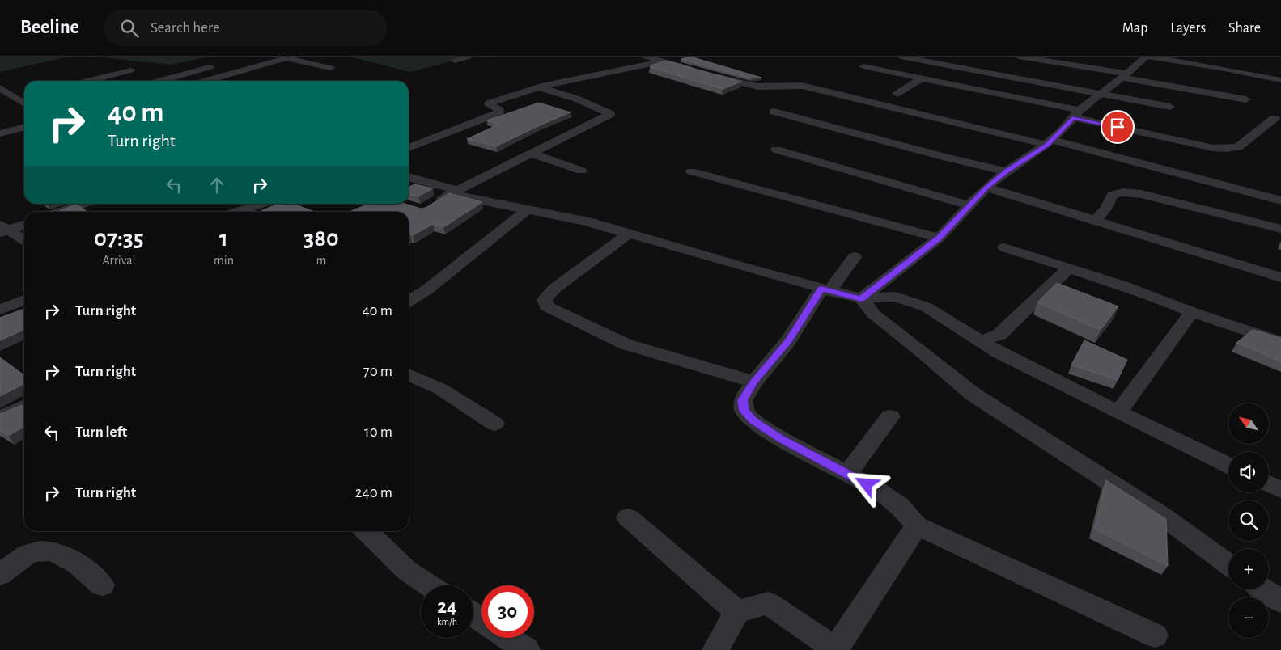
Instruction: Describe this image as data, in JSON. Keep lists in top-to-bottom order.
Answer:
{
  "north": "top left",
  "page": {
    "header": "Beeline",
    "search": "Search here",
    "nav": ["Map", "Layers", "Share"],
    "turn": ["40 m", "Turn right"],
    "eta": [
      "07:35",
      "Arrival",
      "1",
      "min",
      "380",
      "m"
    ],
    "list": [
      {
        "name": "Turn right",
        "value": "40 m"
      },
      {
        "name": "Turn right",
        "value": "70 m"
      },
      {
        "name": "Turn left",
        "value": "10 m"
      },
      {
        "name": "Turn right",
        "value": "240 m"
      }
    ],
    "map_buttons": ["+", "−"],
    "speed": "24 km/h",
    "limit": "30"
  }
}
